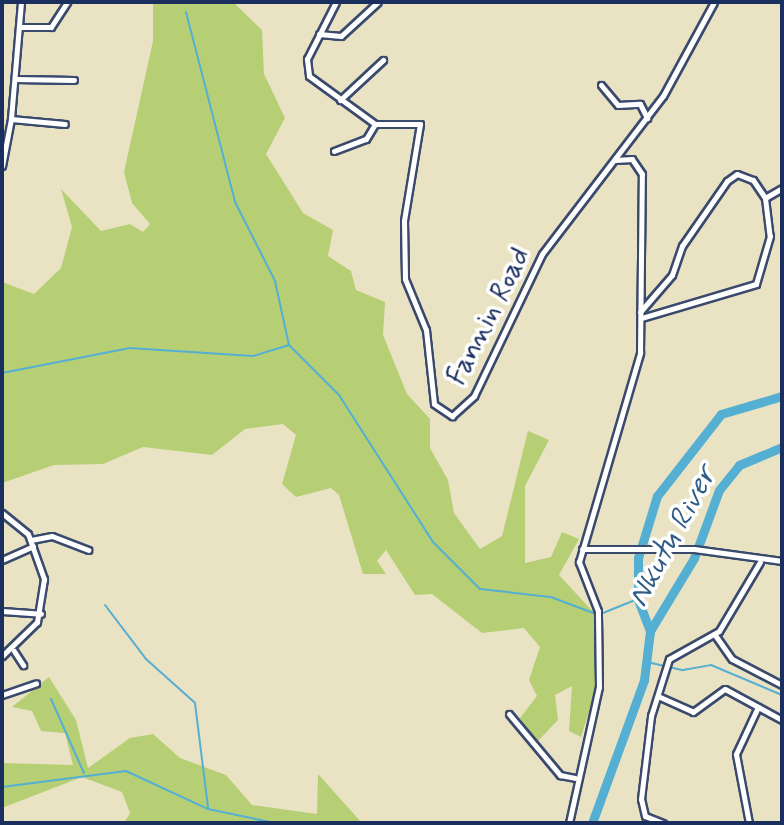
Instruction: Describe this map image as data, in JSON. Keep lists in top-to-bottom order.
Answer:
{
  "streets": {
    "street": ["Fannin Road"]
  },
  "water": ["Nkutu River"]
}
